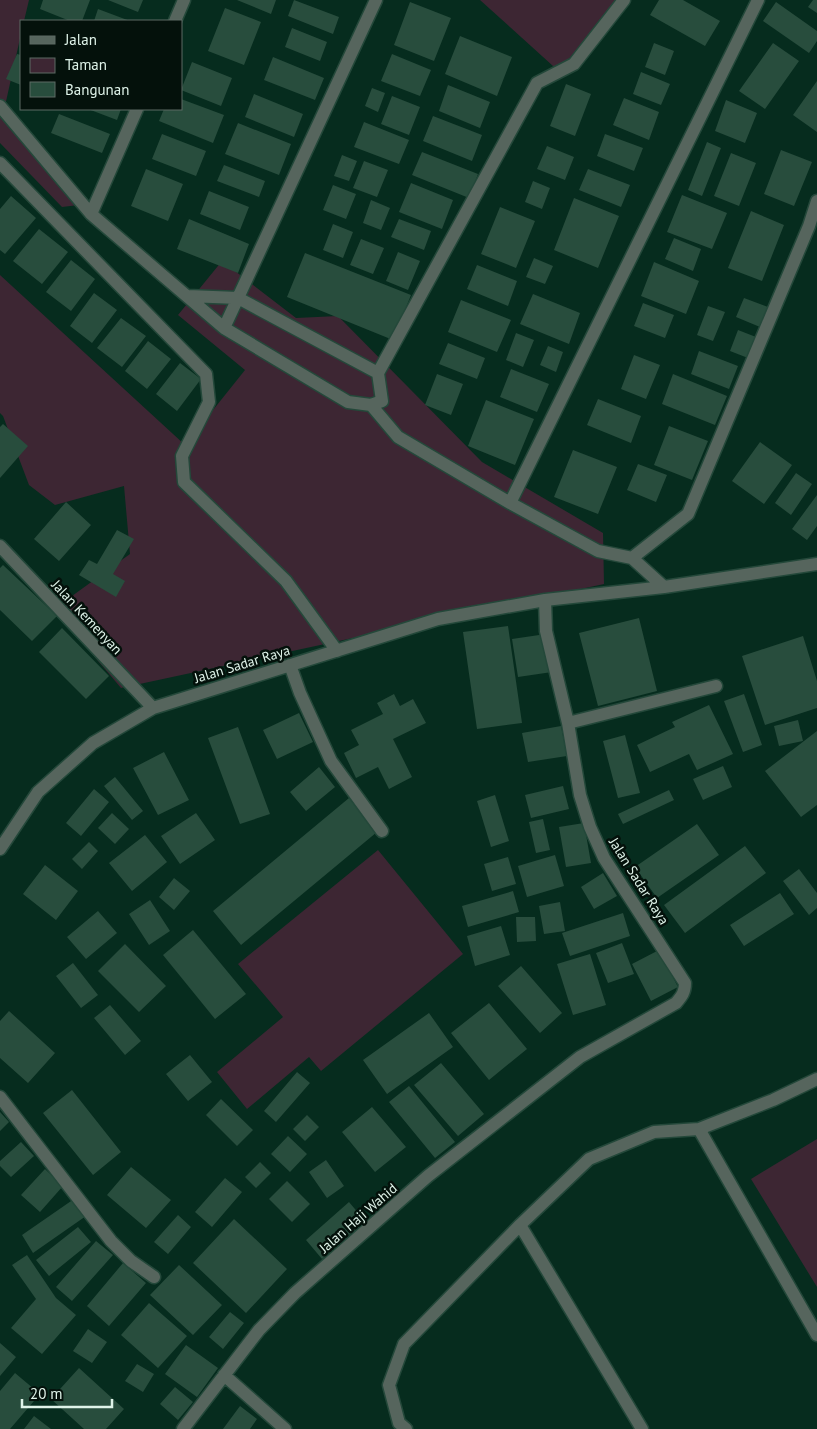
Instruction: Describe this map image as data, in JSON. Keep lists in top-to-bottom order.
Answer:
{
  "streets": {
    "street": ["Jalan Kemenyan", "Jalan Sadar Raya", "Jalan Haji Wahid"]
  },
  "crossings": [
    ["Jalan Kemenyan", "Jalan Sadar Raya"],
    ["Jalan Sadar Raya", "Jalan Haji Wahid"]
  ],
  "legend": ["Jalan", "Taman", "Bangunan"],
  "scale_bar": "20 m"
}
